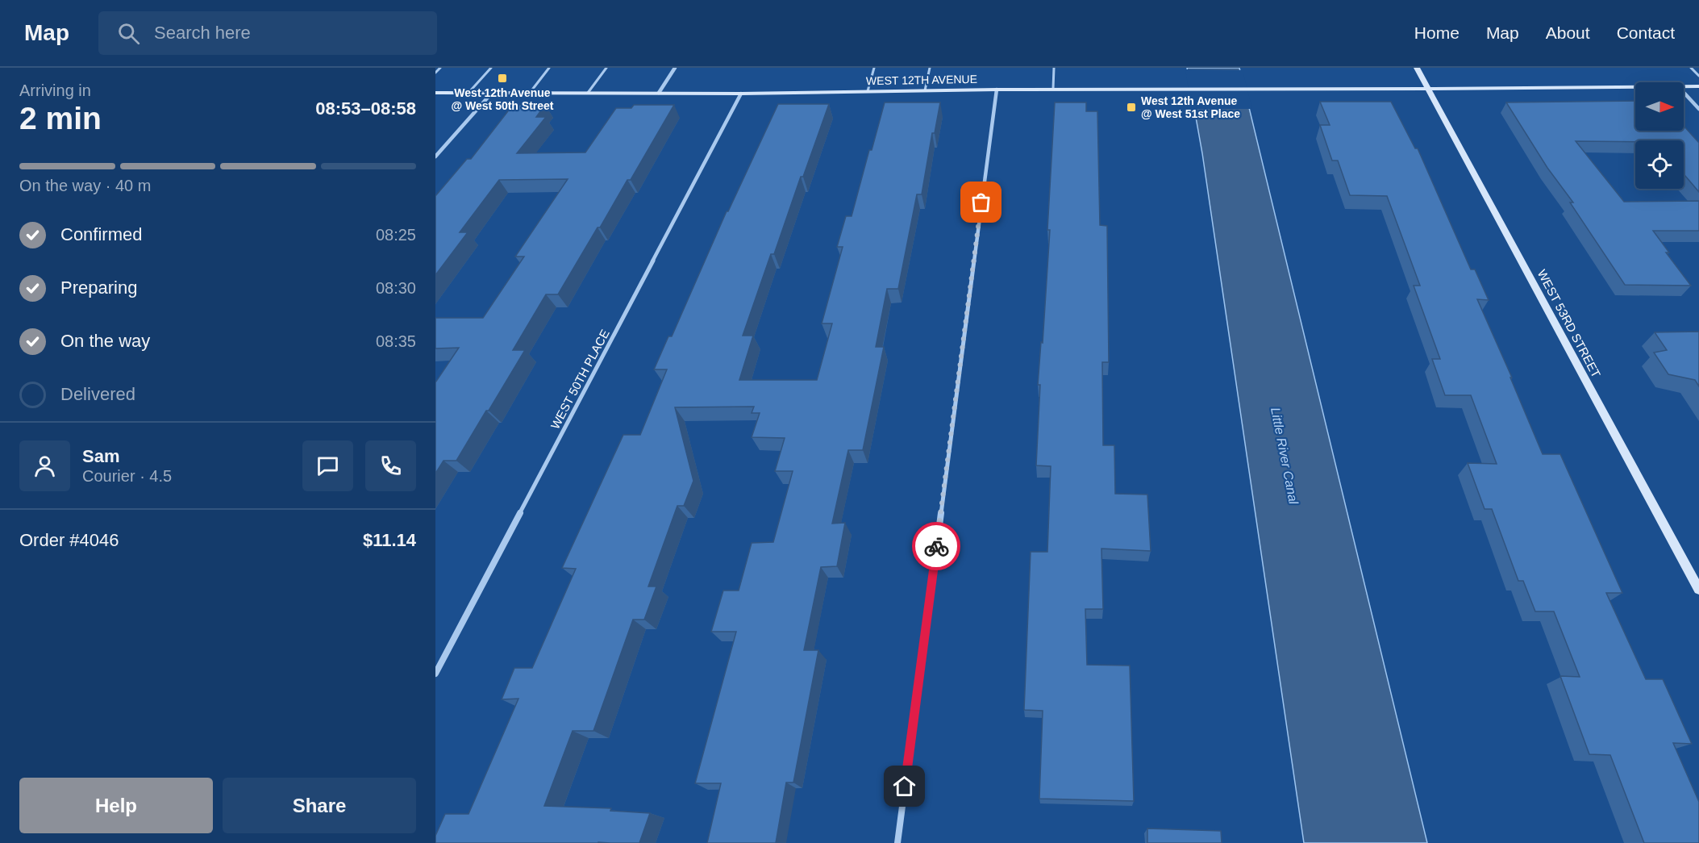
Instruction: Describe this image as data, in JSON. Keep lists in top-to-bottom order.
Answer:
{
  "streets": {
    "main road": ["WEST 12TH AVENUE", "WEST 53RD STREET"],
    "street": ["WEST 50TH PLACE"]
  },
  "crossings": [
    ["WEST 12TH AVENUE", "WEST 53RD STREET"],
    ["WEST 12TH AVENUE", "WEST 50TH PLACE"]
  ],
  "water": ["Little River Canal"],
  "places": {
    "transit": ["West 12th Avenue @ West 50th Street", "West 12th Avenue @ West 51st Place"]
  },
  "north": "right",
  "page": {
    "header": "Map",
    "search": "Search here",
    "nav": [
      "Home",
      "Map",
      "About",
      "Contact"
    ],
    "heading": ["2 min", "Arriving in", "08:53–08:58"],
    "panel": [
      "Sam",
      "Courier · 4.5",
      "Order #4046",
      "$11.14"
    ],
    "bar": "On the way · 40 m",
    "list": [
      ["Confirmed", "08:25"],
      ["Preparing", "08:30"],
      ["On the way", "08:35"],
      "Delivered"
    ],
    "buttons": ["Help", "Share"]
  }
}
